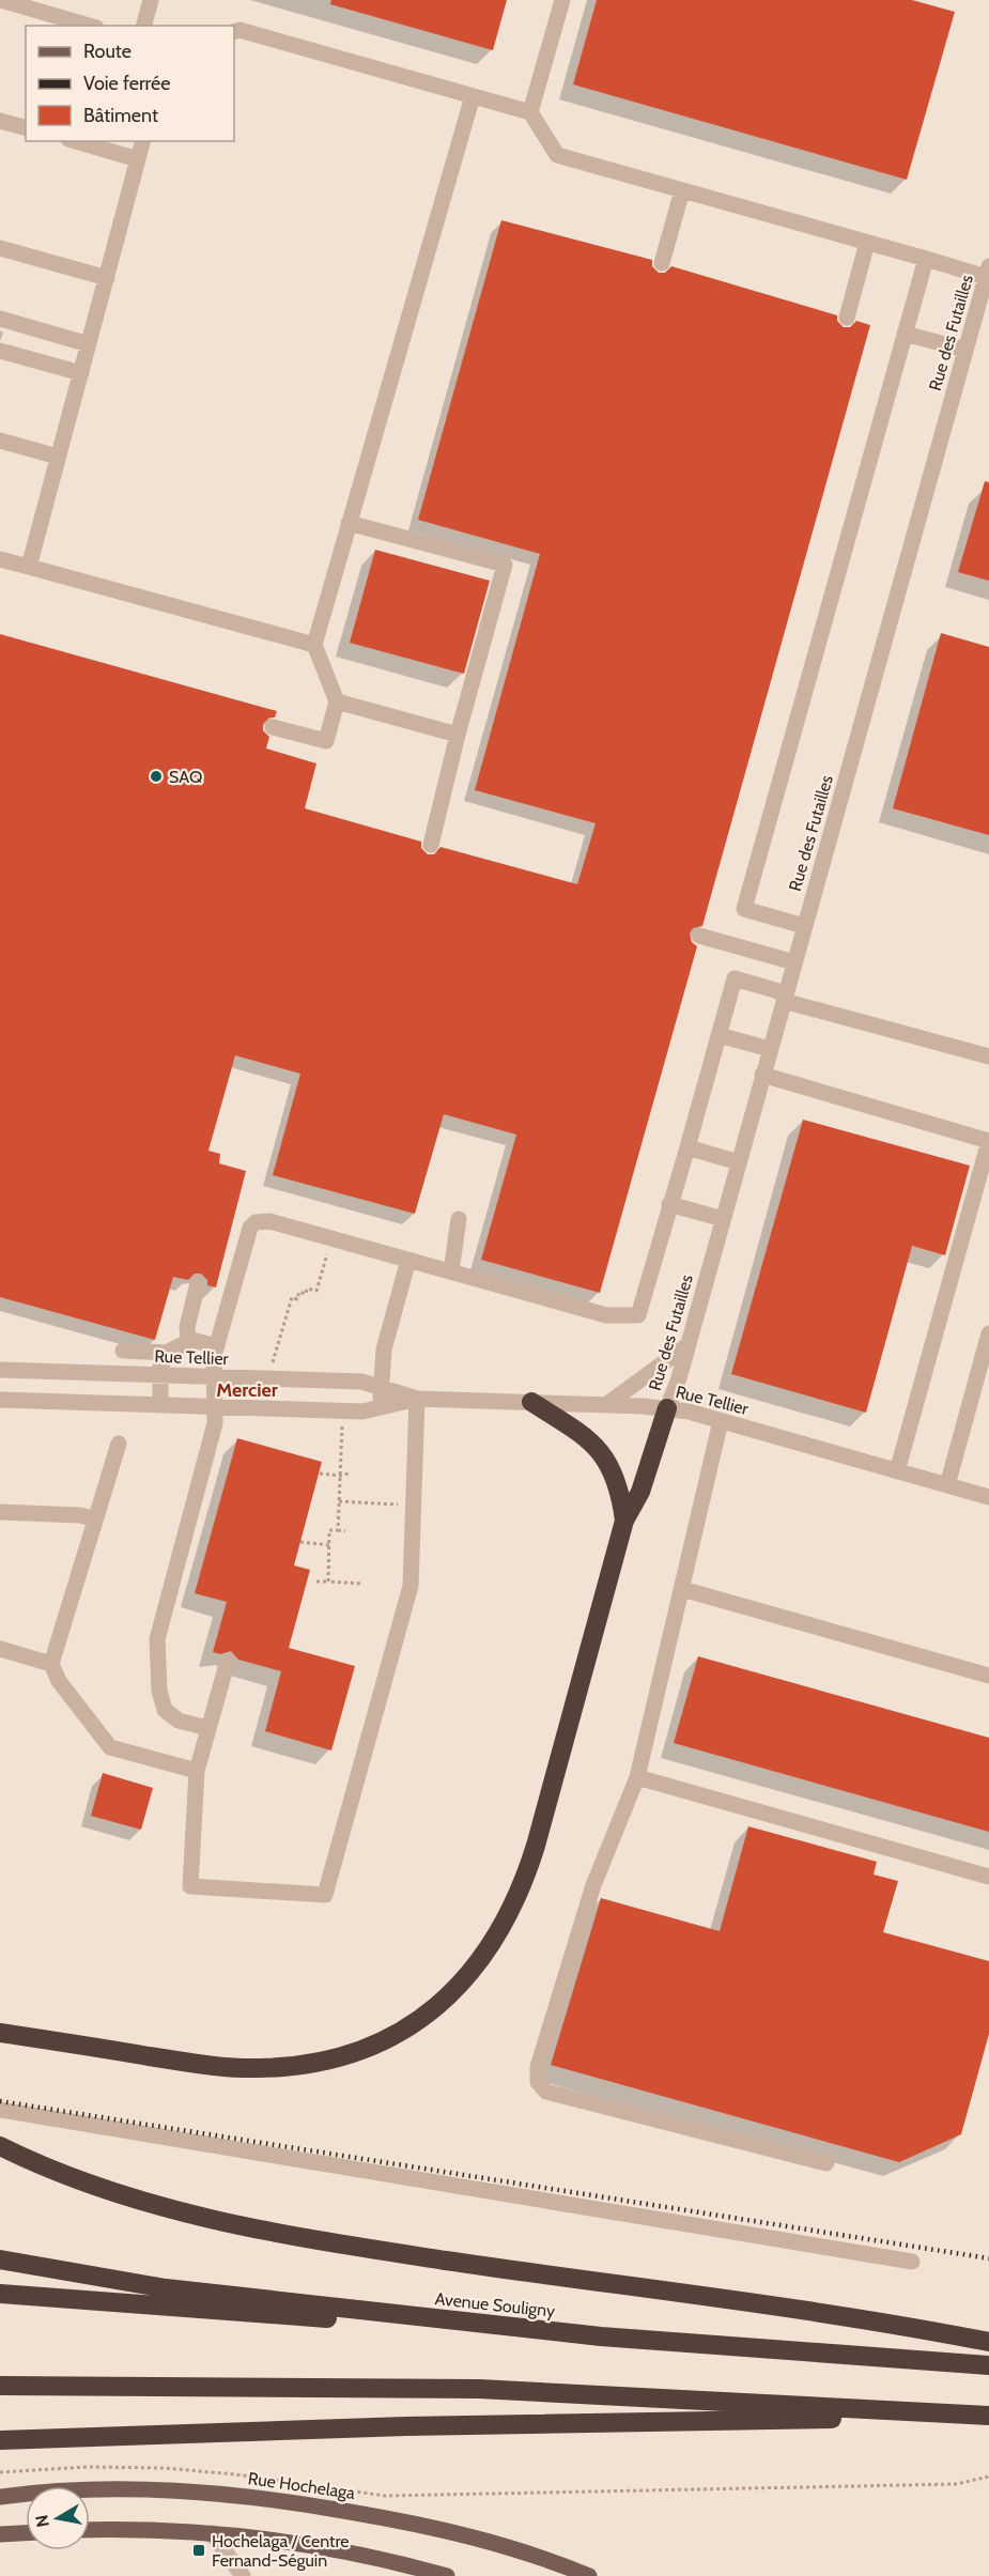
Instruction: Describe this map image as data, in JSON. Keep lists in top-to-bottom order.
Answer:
{
  "streets": {
    "highway": ["Avenue Souligny"],
    "main road": ["Rue Hochelaga"],
    "street": ["Rue des Futailles", "Rue Tellier"]
  },
  "crossings": [
    ["Rue des Futailles", "Rue Tellier"]
  ],
  "districts": ["Mercier"],
  "places": {
    "other": ["SAQ"],
    "transit": ["Hochelaga / Centre Fernand-Séguin"]
  },
  "legend": ["Route", "Voie ferrée", "Bâtiment"],
  "north": "left"
}
